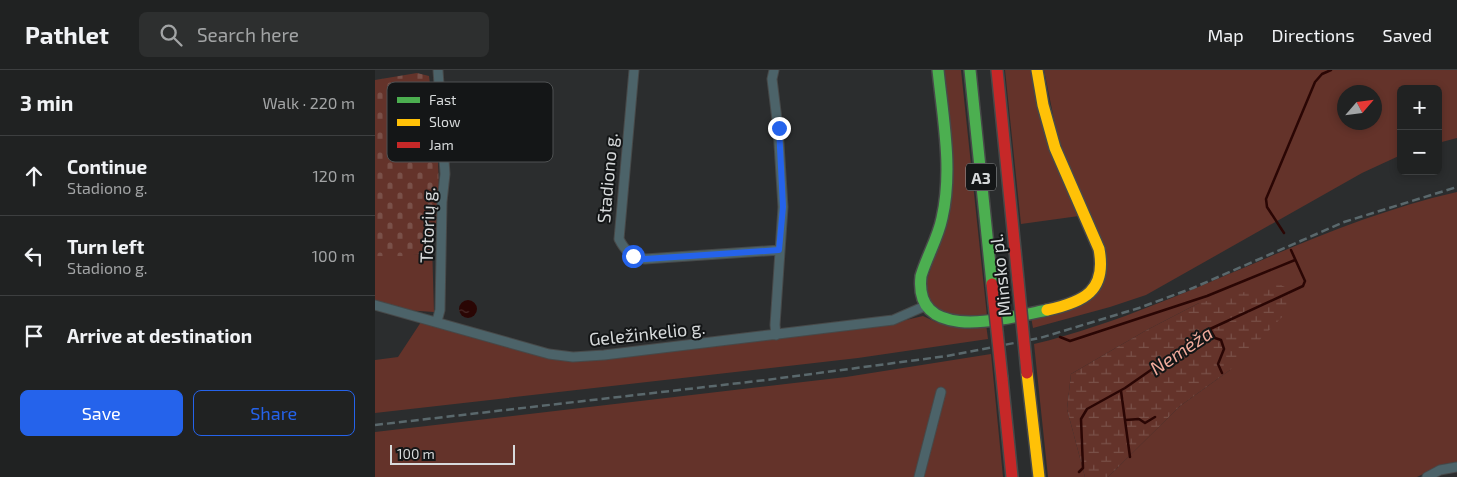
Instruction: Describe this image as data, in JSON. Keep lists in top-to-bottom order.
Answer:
{
  "streets": {
    "highway": ["A3", "Minsko pl."],
    "street": ["Stadiono g.", "Totorių g.", "Geležinkelio g."]
  },
  "crossings": [
    ["Totorių g.", "Geležinkelio g."]
  ],
  "water": ["Nemėža"],
  "legend": ["Fast", "Slow", "Jam"],
  "scale_bar": "100 m",
  "north": "top right",
  "page": {
    "header": "Pathlet",
    "search": "Search here",
    "nav": ["Map", "Directions", "Saved"],
    "heading": ["3 min", "Walk · 220 m"],
    "map_buttons": ["+", "−"],
    "list": [
      ["Continue", "Stadiono g.", "120 m"],
      ["Turn left", "Stadiono g.", "100 m"],
      "Arrive at destination"
    ],
    "buttons": ["Save", "Share"],
    "scale": "100 m"
  }
}
